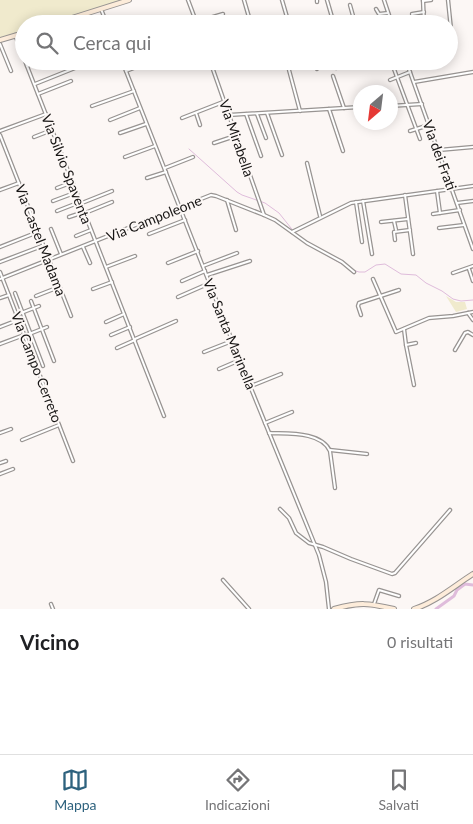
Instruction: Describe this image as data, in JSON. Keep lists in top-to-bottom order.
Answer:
{
  "streets": {
    "street": [
      "Via Mirabella",
      "Via dei Frati",
      "Via Silvio Spaventa",
      "Via Campoleone",
      "Via Castel Madama",
      "Via Santa Marinella",
      "Via Campo Cerreto"
    ]
  },
  "crossings": [
    ["Via Mirabella", "Via Campoleone"],
    ["Via Silvio Spaventa", "Via Campoleone"],
    ["Via Campoleone", "Via Castel Madama"],
    ["Via Campoleone", "Via Santa Marinella"],
    ["Via Campoleone", "Via Campo Cerreto"]
  ],
  "north": "bottom left",
  "page": {
    "search": "Cerca qui",
    "heading": ["Vicino", "0 risultati"],
    "nav": ["Mappa", "Indicazioni", "Salvati"]
  }
}
